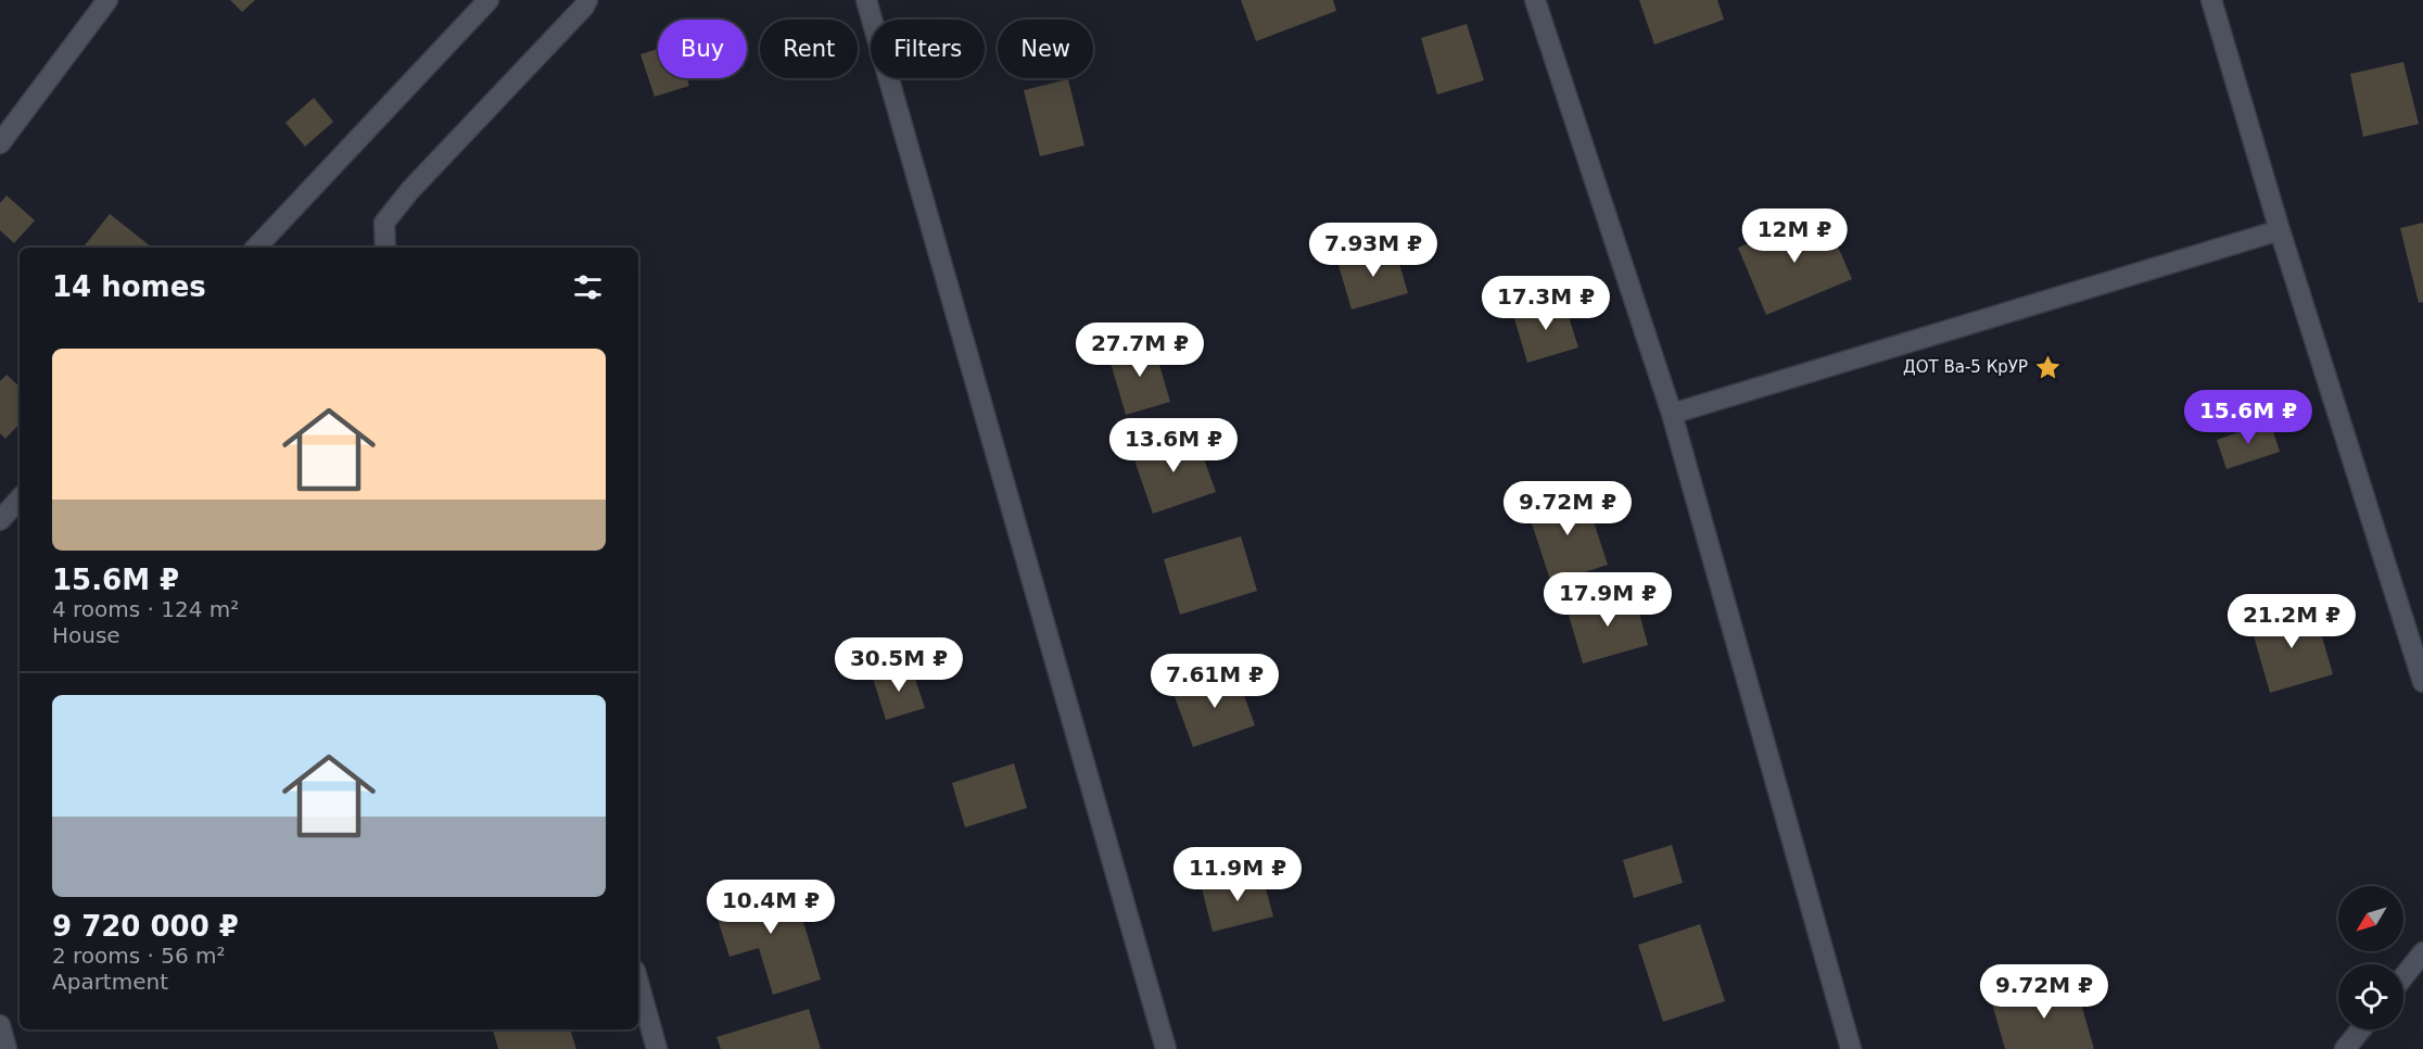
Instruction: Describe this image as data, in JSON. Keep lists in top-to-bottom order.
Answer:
{
  "places": {
    "place": ["ДОТ Ва-5 КрУР"]
  },
  "north": "bottom left",
  "page": {
    "chip": [
      "Buy",
      "Rent",
      "Filters",
      "New"
    ],
    "price": [
      "12M ₽",
      "7.93M ₽",
      "17.3M ₽",
      "27.7M ₽",
      "15.6M ₽",
      "13.6M ₽",
      "9.72M ₽",
      "17.9M ₽",
      "21.2M ₽",
      "30.5M ₽",
      "7.61M ₽",
      "11.9M ₽",
      "10.4M ₽",
      "9.72M ₽"
    ],
    "heading": "14 homes",
    "list": [
      {
        "name": "15.6M ₽",
        "note": "4 rooms · 124 m² · House"
      },
      {
        "name": "9 720 000 ₽",
        "note": "2 rooms · 56 m² · Apartment"
      }
    ]
  }
}
